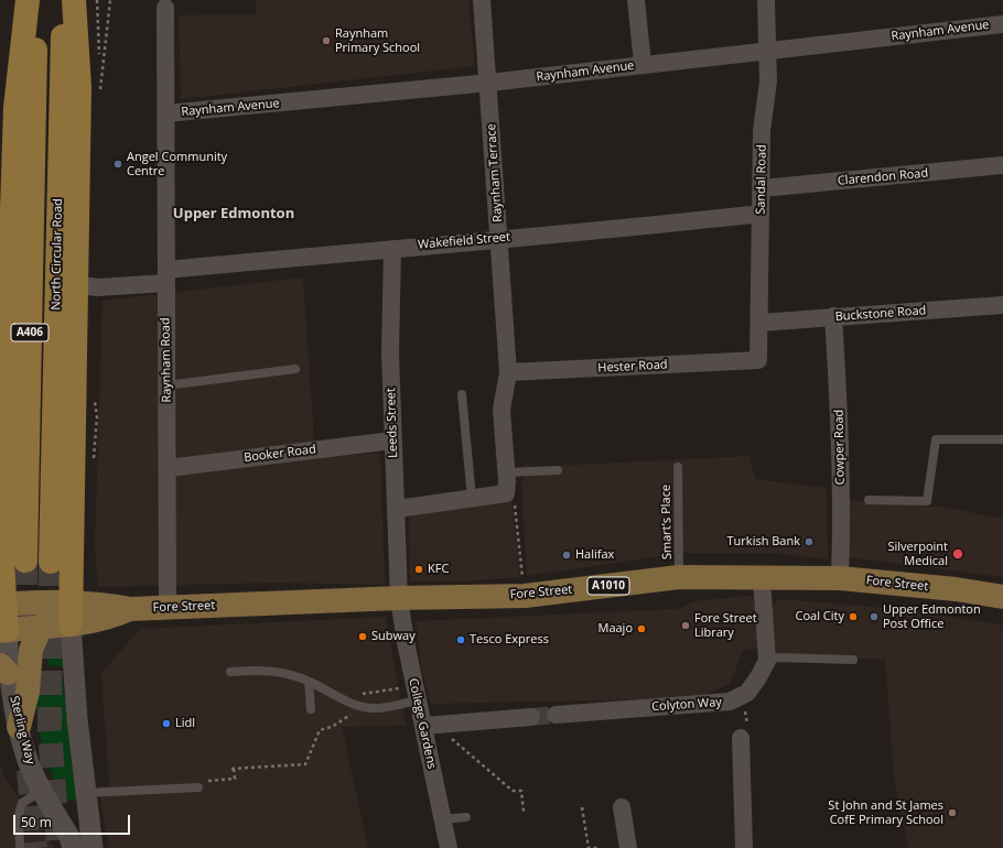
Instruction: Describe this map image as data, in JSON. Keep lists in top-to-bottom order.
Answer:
{
  "streets": {
    "highway": ["North Circular Road", "A406"],
    "main road": ["Fore Street", "A1010"],
    "street": [
      "Raynham Avenue",
      "Raynham Terrace",
      "Clarendon Road",
      "Sandal Road",
      "Wakefield Street",
      "Buckstone Road",
      "Raynham Road",
      "Hester Road",
      "Leeds Street",
      "Cowper Road",
      "Booker Road",
      "Colyton Way",
      "College Gardens",
      "Sterling Way"
    ],
    "lane": ["Smart's Place"]
  },
  "crossings": [
    ["Raynham Avenue", "Raynham Terrace"],
    ["Raynham Avenue", "Sandal Road"],
    ["Raynham Avenue", "Raynham Road"],
    ["Raynham Terrace", "Wakefield Street"],
    ["Raynham Terrace", "Hester Road"],
    ["Clarendon Road", "Sandal Road"],
    ["Sandal Road", "Wakefield Street"],
    ["Sandal Road", "Buckstone Road"],
    ["Sandal Road", "Hester Road"],
    ["Wakefield Street", "Raynham Road"],
    ["Wakefield Street", "Leeds Street"],
    ["Buckstone Road", "Cowper Road"],
    ["A406", "Fore Street"],
    ["A406", "Sterling Way"],
    ["Raynham Road", "Booker Road"],
    ["Raynham Road", "Fore Street"],
    ["Leeds Street", "Booker Road"],
    ["Leeds Street", "Fore Street"],
    ["Leeds Street", "College Gardens"],
    ["Cowper Road", "Fore Street"],
    ["Smart's Place", "Fore Street"],
    ["Fore Street", "College Gardens"]
  ],
  "districts": ["Upper Edmonton"],
  "places": [
    "Raynham Primary School",
    "Angel Community Centre",
    "Turkish Bank",
    "Silverpoint Medical",
    "Halifax",
    "KFC",
    "Coal City",
    "Upper Edmonton Post Office",
    "Fore Street Library",
    "Maajo",
    "Subway",
    "Tesco Express",
    "Lidl",
    "St John and St James CofE Primary School"
  ],
  "scale_bar": "50 m"
}
